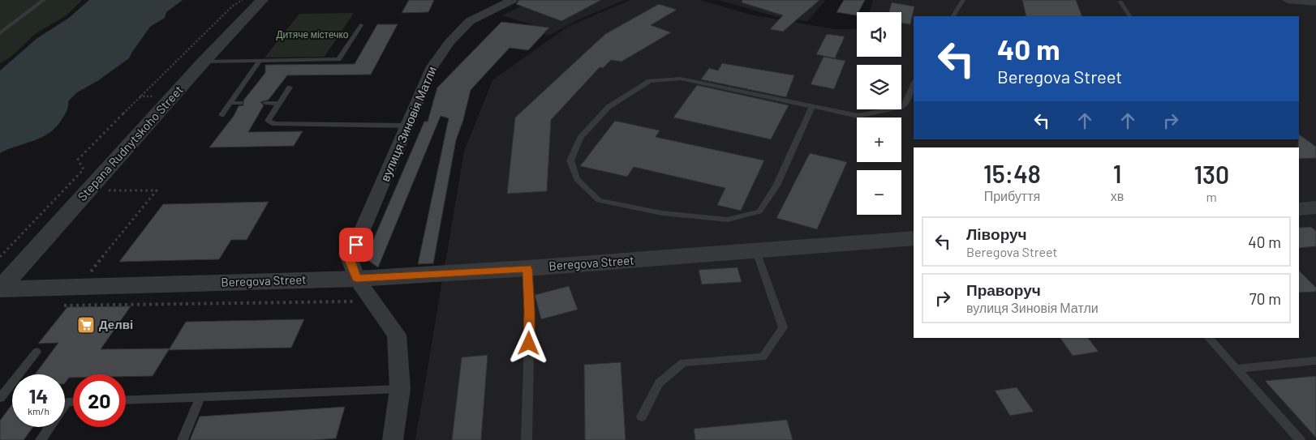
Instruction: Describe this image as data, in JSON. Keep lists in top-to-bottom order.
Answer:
{
  "streets": {
    "street": ["вулиця Зиновія Матли", "Stepana Rudnytskoho Street", "Beregova Street"]
  },
  "crossings": [
    ["вулиця Зиновія Матли", "Beregova Street"],
    ["Stepana Rudnytskoho Street", "Beregova Street"]
  ],
  "parks": ["Дитяче містечко"],
  "places": {
    "supermarket": ["Делві"]
  },
  "page": {
    "map_buttons": ["+", "−"],
    "turn": ["40 m", "Beregova Street"],
    "eta": [
      "15:48",
      "Прибуття",
      "1",
      "хв",
      "130",
      "m"
    ],
    "list": [
      {
        "name": "Ліворуч",
        "note": "Beregova Street",
        "value": "40 m"
      },
      {
        "name": "Праворуч",
        "note": "вулиця Зиновія Матли",
        "value": "70 m"
      }
    ],
    "speed": "14 km/h",
    "limit": "20"
  }
}
